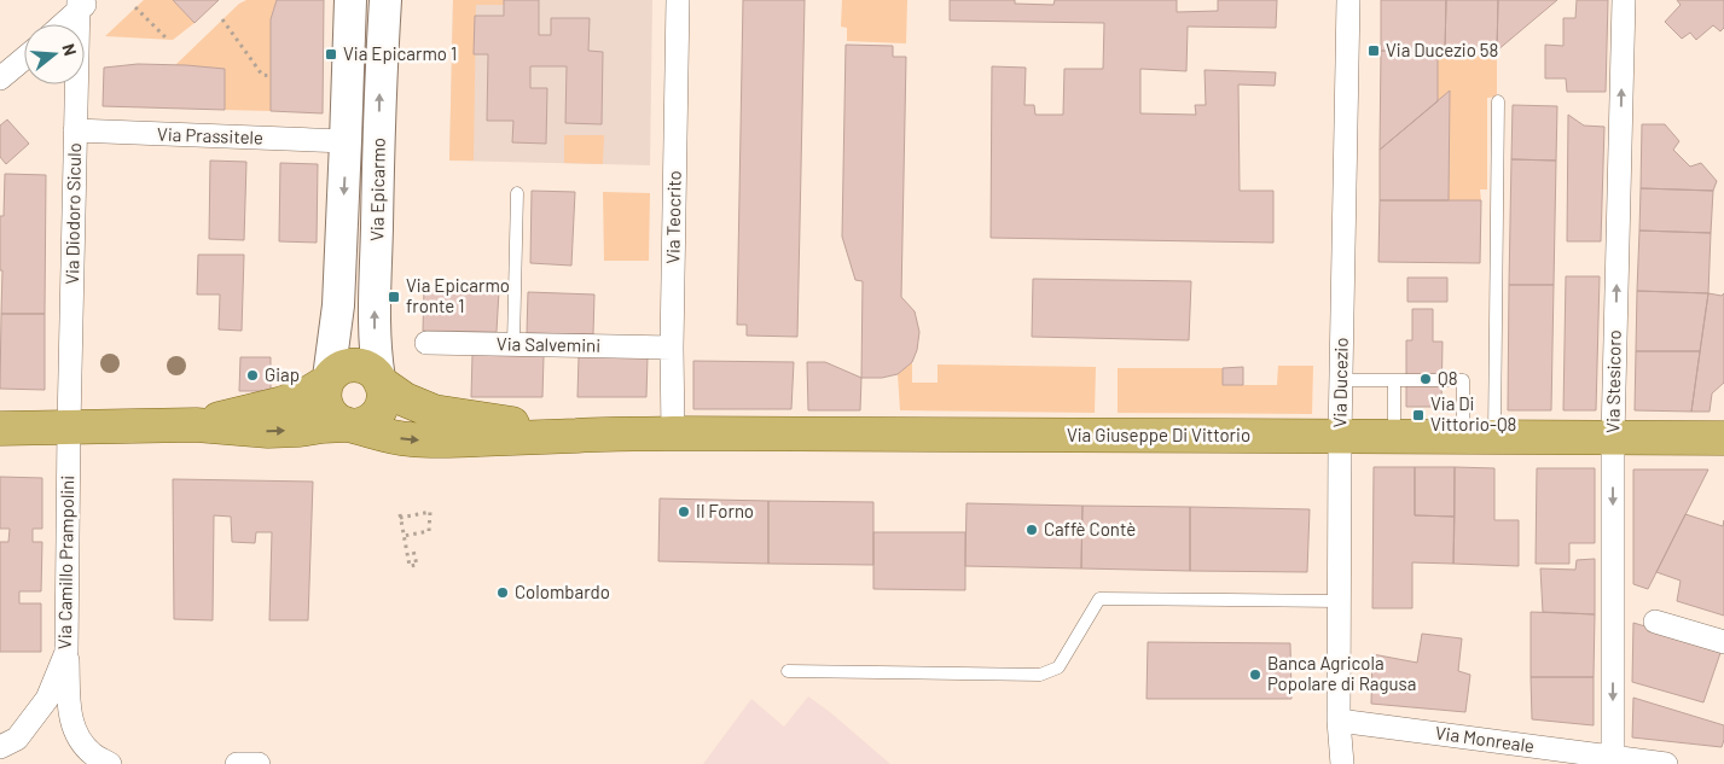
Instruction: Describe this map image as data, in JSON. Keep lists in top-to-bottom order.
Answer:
{
  "streets": {
    "main road": ["Via Epicarmo", "Via Giuseppe Di Vittorio"],
    "street": [
      "Via Prassitele",
      "Via Diodoro Siculo",
      "Via Teocrito",
      "Via Salvemini",
      "Via Stesicoro",
      "Via Ducezio",
      "Via Camillo Prampolini",
      "Via Monreale"
    ]
  },
  "crossings": [
    ["Via Prassitele", "Via Epicarmo"],
    ["Via Prassitele", "Via Diodoro Siculo"],
    ["Via Diodoro Siculo", "Via Camillo Prampolini"],
    ["Via Teocrito", "Via Salvemini"],
    ["Via Teocrito", "Via Giuseppe Di Vittorio"],
    ["Via Stesicoro", "Via Giuseppe Di Vittorio"],
    ["Via Stesicoro", "Via Monreale"],
    ["Via Ducezio", "Via Giuseppe Di Vittorio"],
    ["Via Ducezio", "Via Monreale"]
  ],
  "places": {
    "transit": [
      "Via Ducezio 58",
      "Via Epicarmo 1",
      "Via Epicarmo fronte 1",
      "Via Di Vittorio-Q8"
    ],
    "other": [
      "Giap",
      "Q8",
      "Il Forno",
      "Caffè Contè",
      "Colombardo",
      "Banca Agricola Popolare di Ragusa"
    ]
  },
  "north": "right"
}
